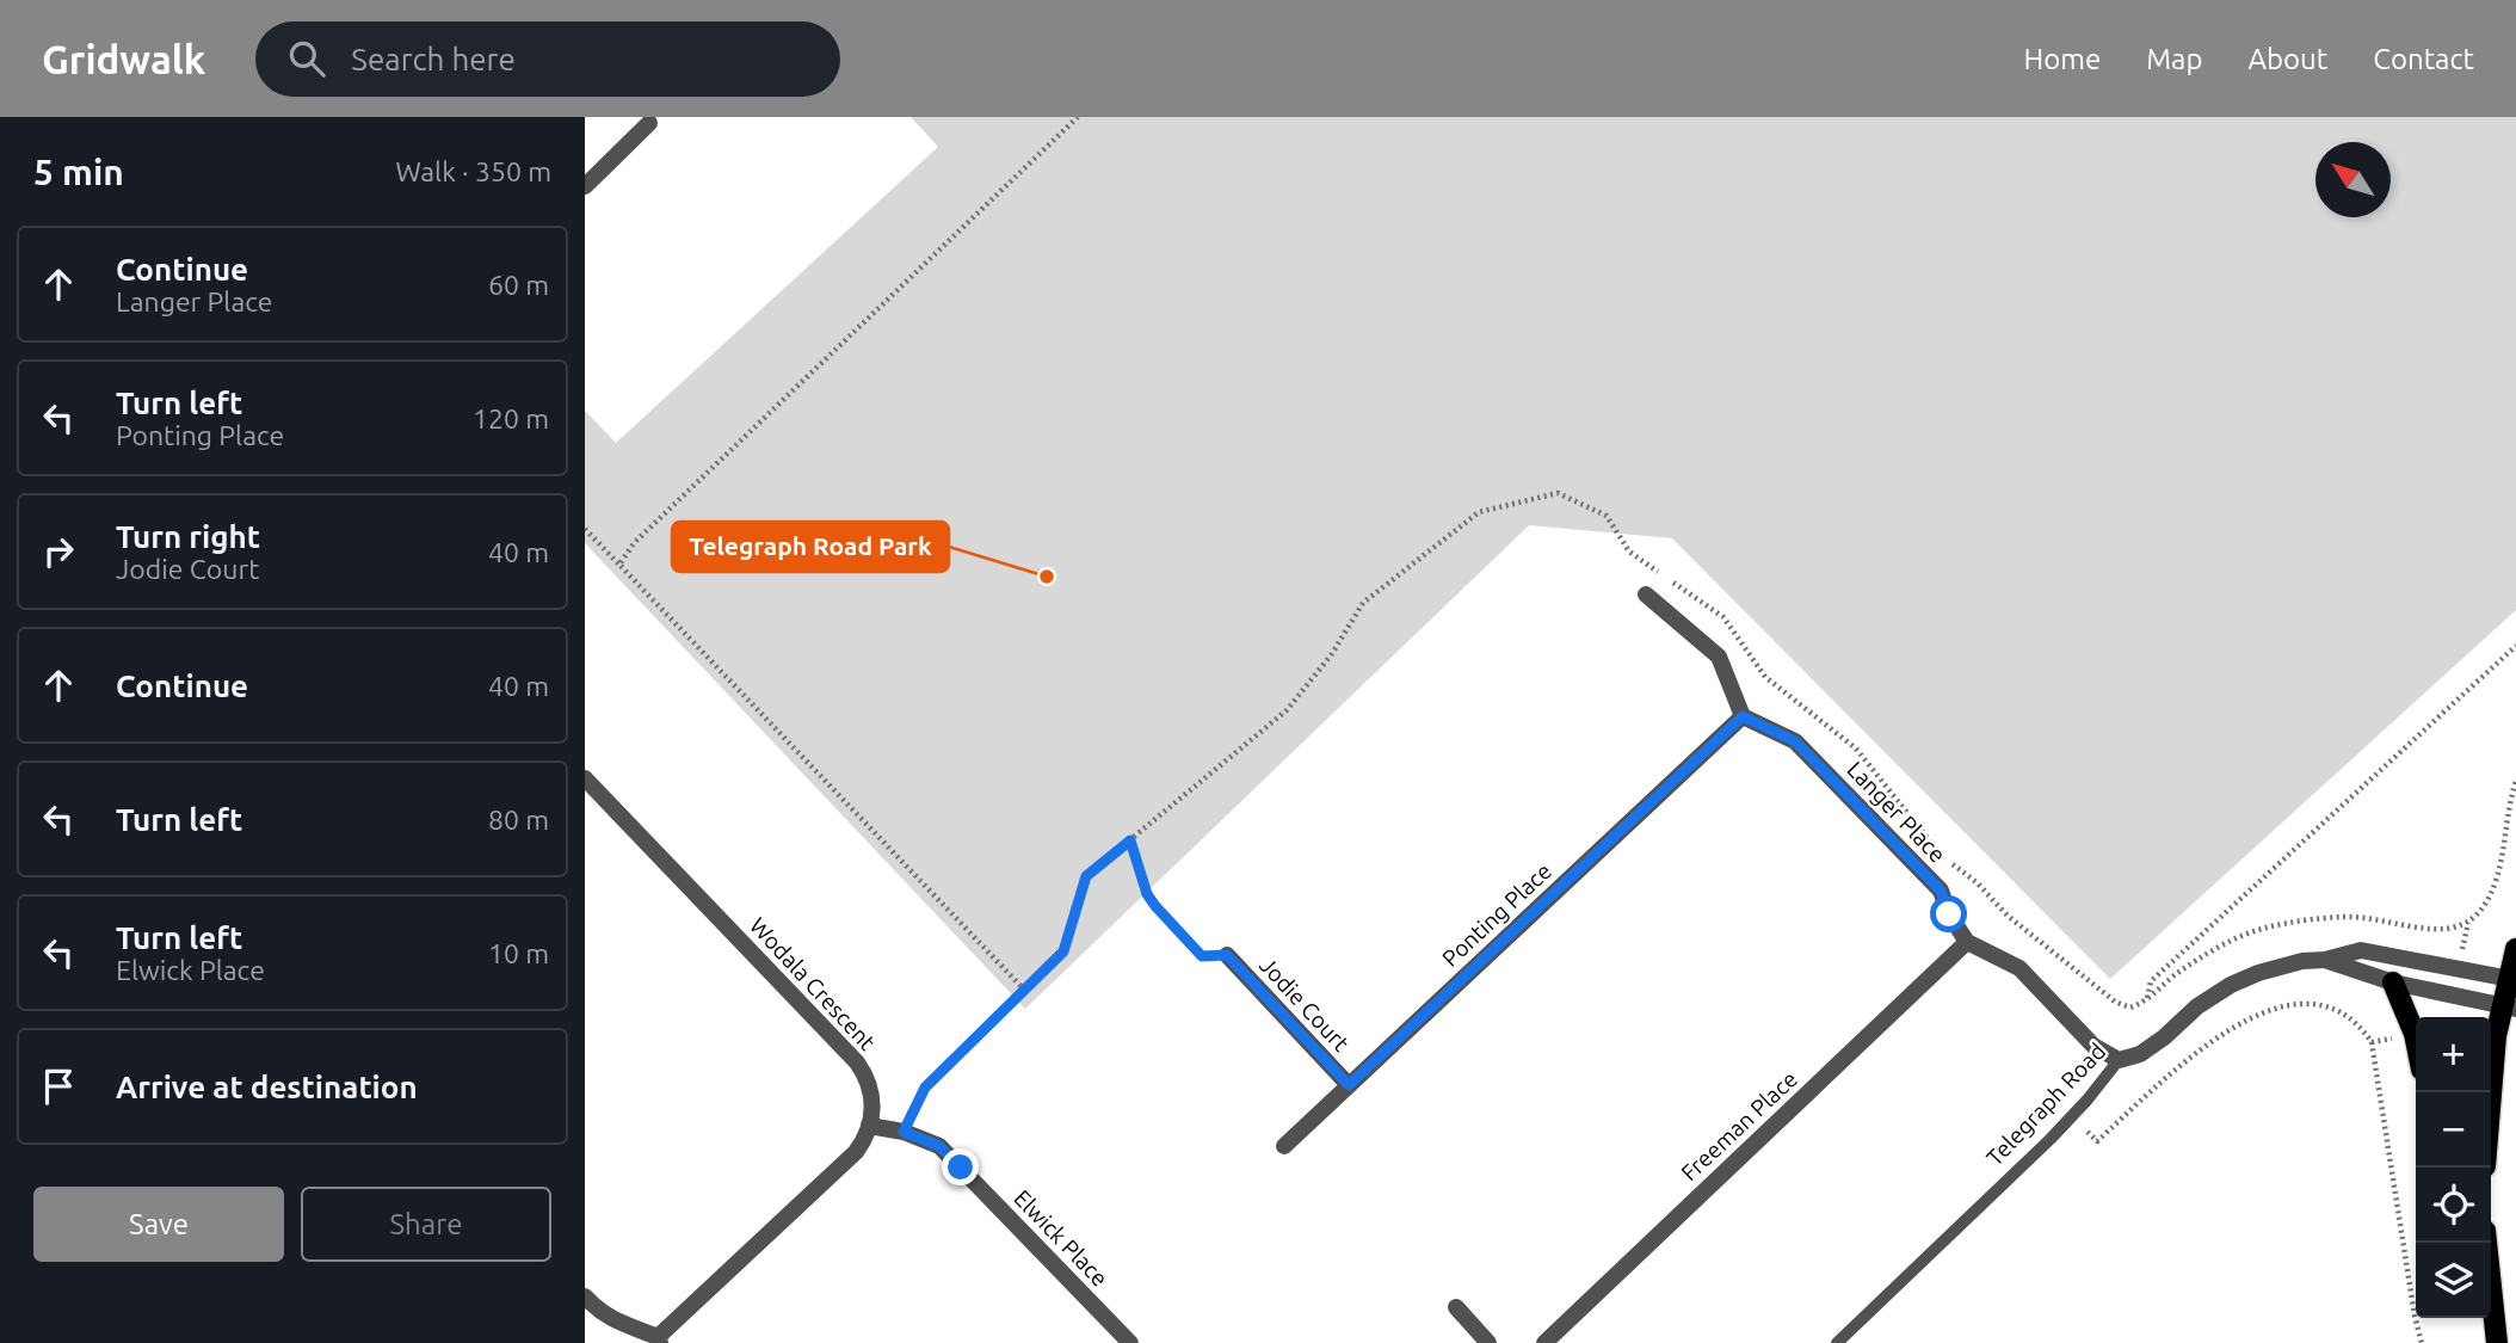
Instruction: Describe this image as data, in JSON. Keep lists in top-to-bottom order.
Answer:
{
  "streets": {
    "street": [
      "Langer Place",
      "Ponting Place",
      "Wodala Crescent",
      "Jodie Court",
      "Telegraph Road",
      "Freeman Place",
      "Elwick Place"
    ]
  },
  "crossings": [
    ["Langer Place", "Ponting Place"],
    ["Langer Place", "Freeman Place"],
    ["Ponting Place", "Jodie Court"],
    ["Wodala Crescent", "Elwick Place"]
  ],
  "places": ["Telegraph Road Park"],
  "north": "top left",
  "page": {
    "header": "Gridwalk",
    "search": "Search here",
    "nav": [
      "Home",
      "Map",
      "About",
      "Contact"
    ],
    "heading": ["5 min", "Walk · 350 m"],
    "list": [
      ["Continue", "Langer Place", "60 m"],
      ["Turn left", "Ponting Place", "120 m"],
      ["Turn right", "Jodie Court", "40 m"],
      ["Continue", "40 m"],
      ["Turn left", "80 m"],
      ["Turn left", "Elwick Place", "10 m"],
      "Arrive at destination"
    ],
    "map_buttons": ["+", "−"],
    "buttons": ["Save", "Share"]
  }
}
